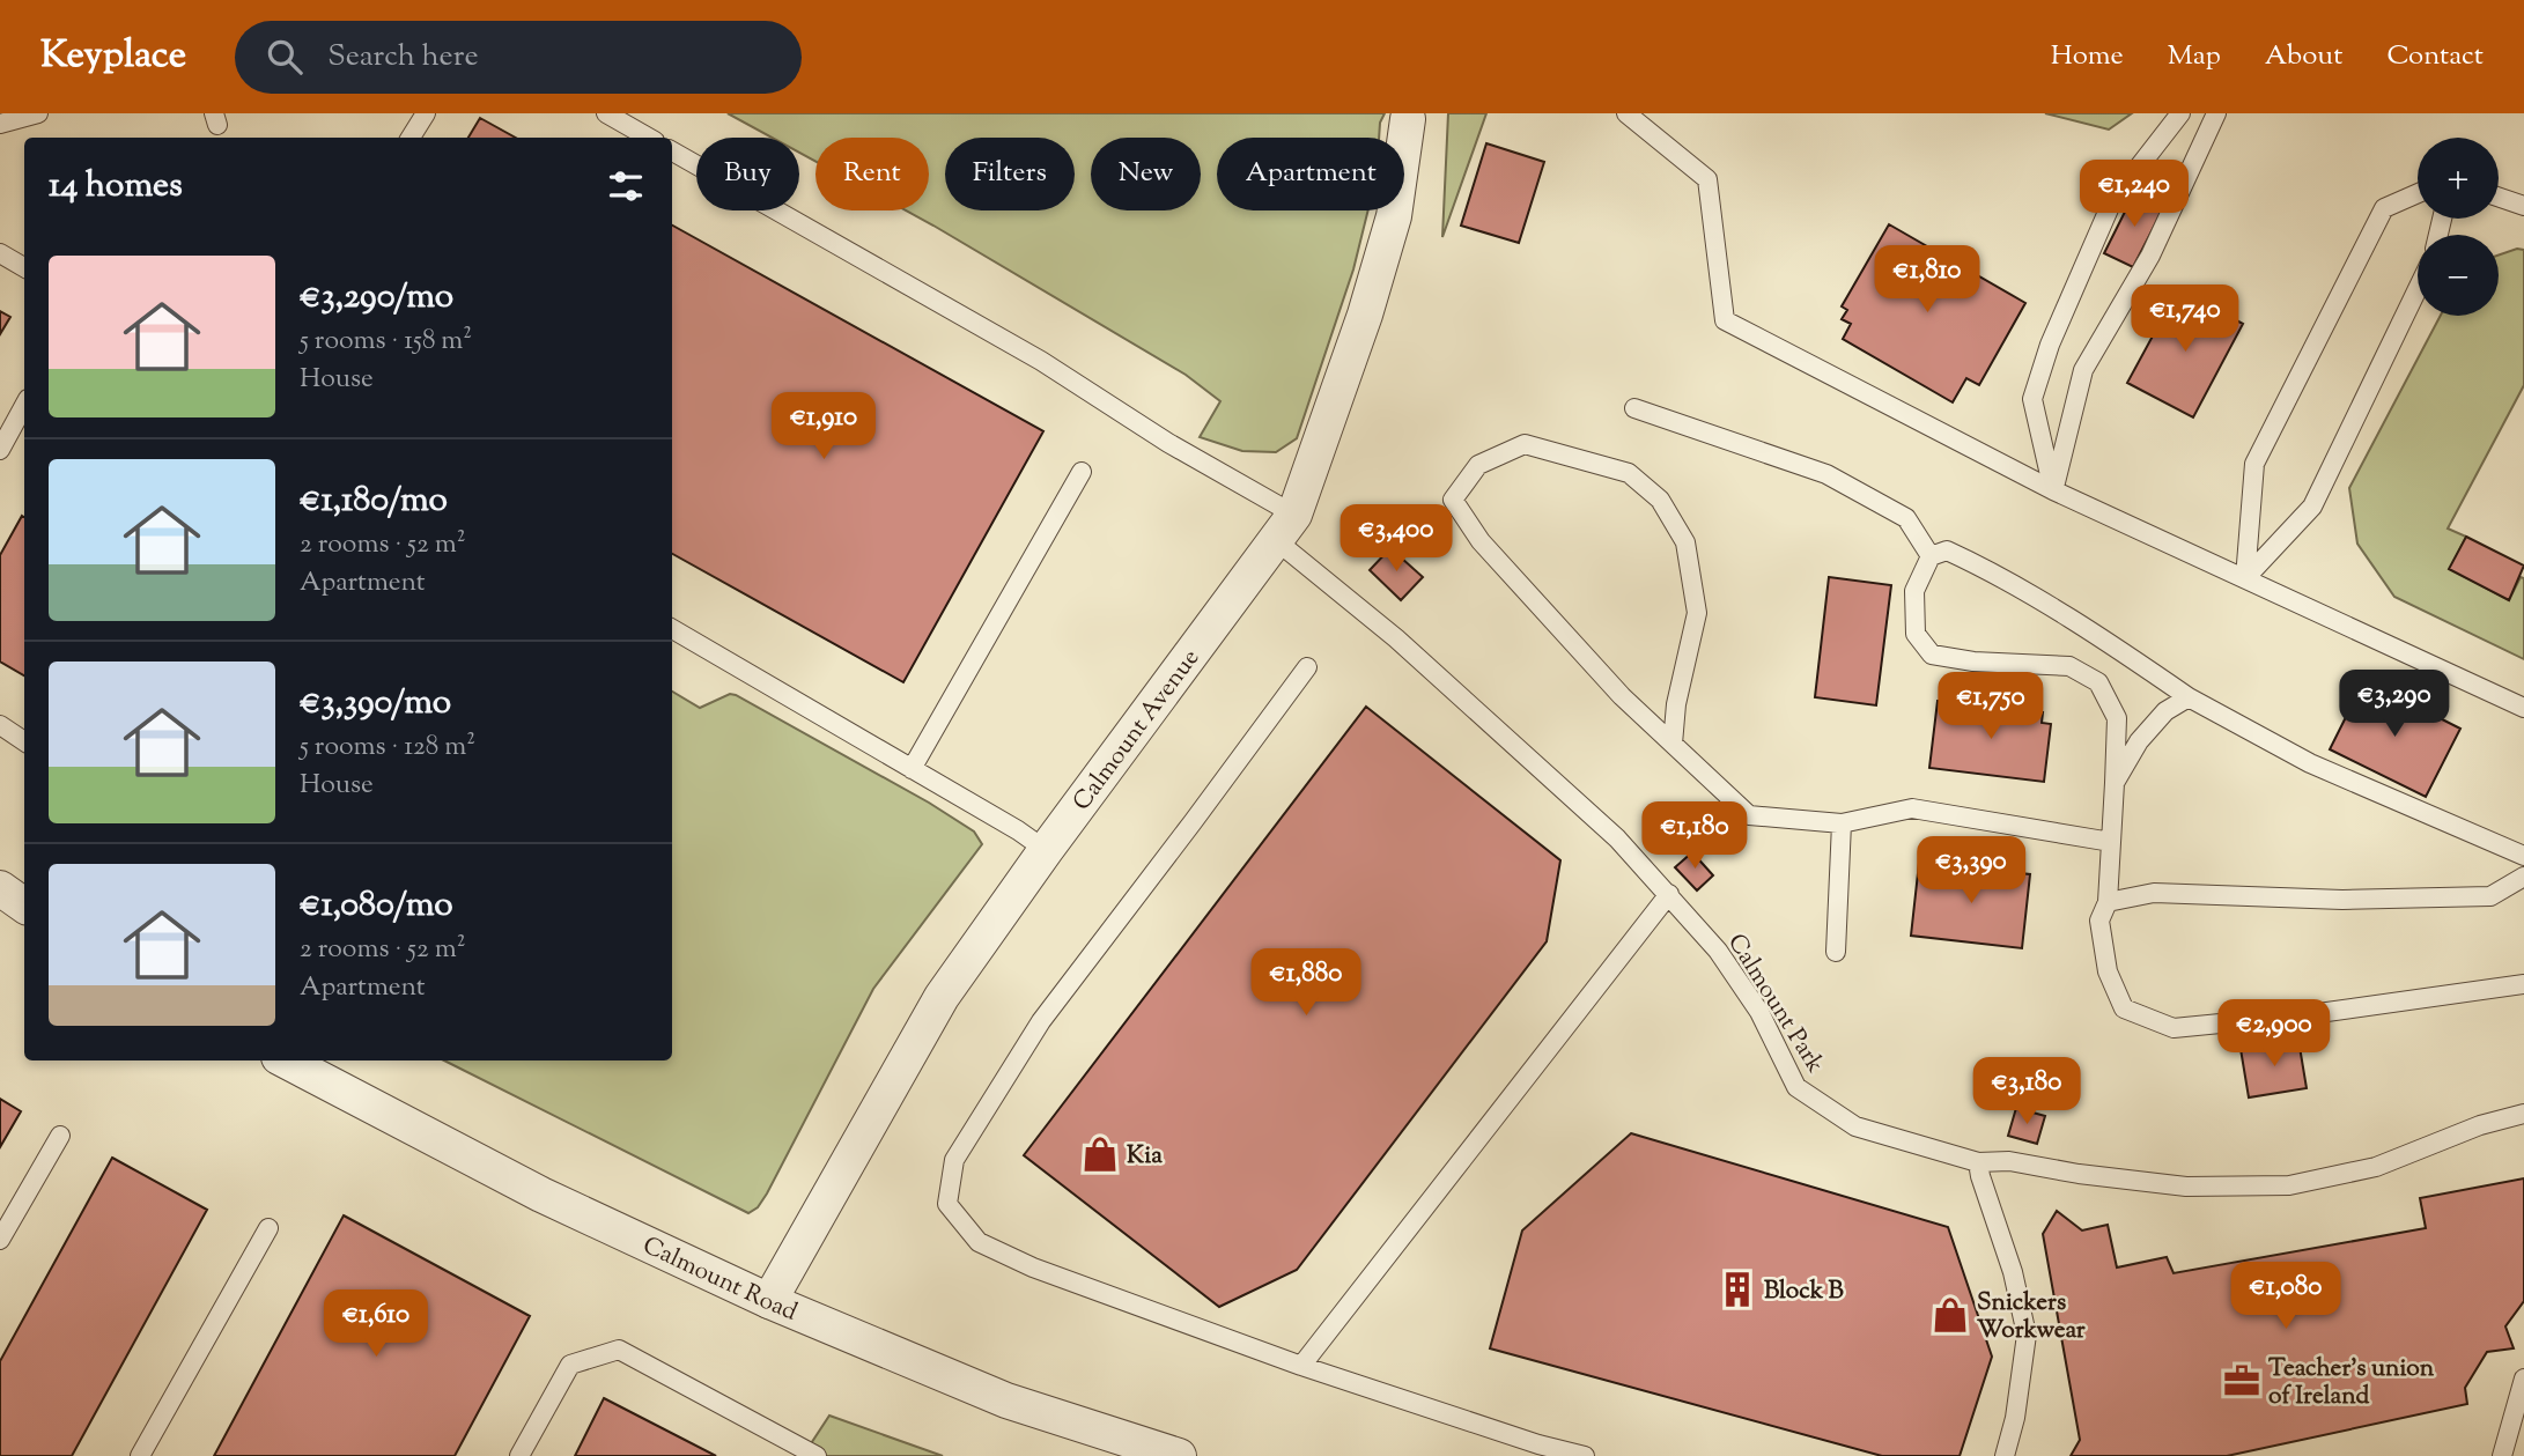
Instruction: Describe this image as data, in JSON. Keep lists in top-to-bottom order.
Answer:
{
  "streets": {
    "street": ["Calmount Avenue", "Calmount Road"],
    "lane": ["Calmount Park"]
  },
  "crossings": [
    ["Calmount Avenue", "Calmount Park"],
    ["Calmount Avenue", "Calmount Road"]
  ],
  "places": {
    "shop": ["Kia", "Snickers Workwear"],
    "building": ["Block B"],
    "office": ["Teacher's union of Ireland"]
  },
  "page": {
    "header": "Keyplace",
    "search": "Search here",
    "nav": [
      "Home",
      "Map",
      "About",
      "Contact"
    ],
    "map_buttons": ["+", "−"],
    "chip": [
      "Buy",
      "Rent",
      "Filters",
      "New",
      "Apartment"
    ],
    "heading": "14 homes",
    "price": [
      "€1,240",
      "€1,810",
      "€1,740",
      "€1,910",
      "€3,400",
      "€3,290",
      "€1,750",
      "€1,180",
      "€3,390",
      "€1,880",
      "€2,900",
      "€3,180",
      "€1,080",
      "€1,610"
    ],
    "list": [
      {
        "name": "€3,290/mo",
        "note": "5 rooms · 158 m² · House"
      },
      {
        "name": "€1,180/mo",
        "note": "2 rooms · 52 m² · Apartment"
      },
      {
        "name": "€3,390/mo",
        "note": "5 rooms · 128 m² · House"
      },
      {
        "name": "€1,080/mo",
        "note": "2 rooms · 52 m² · Apartment"
      }
    ]
  }
}
